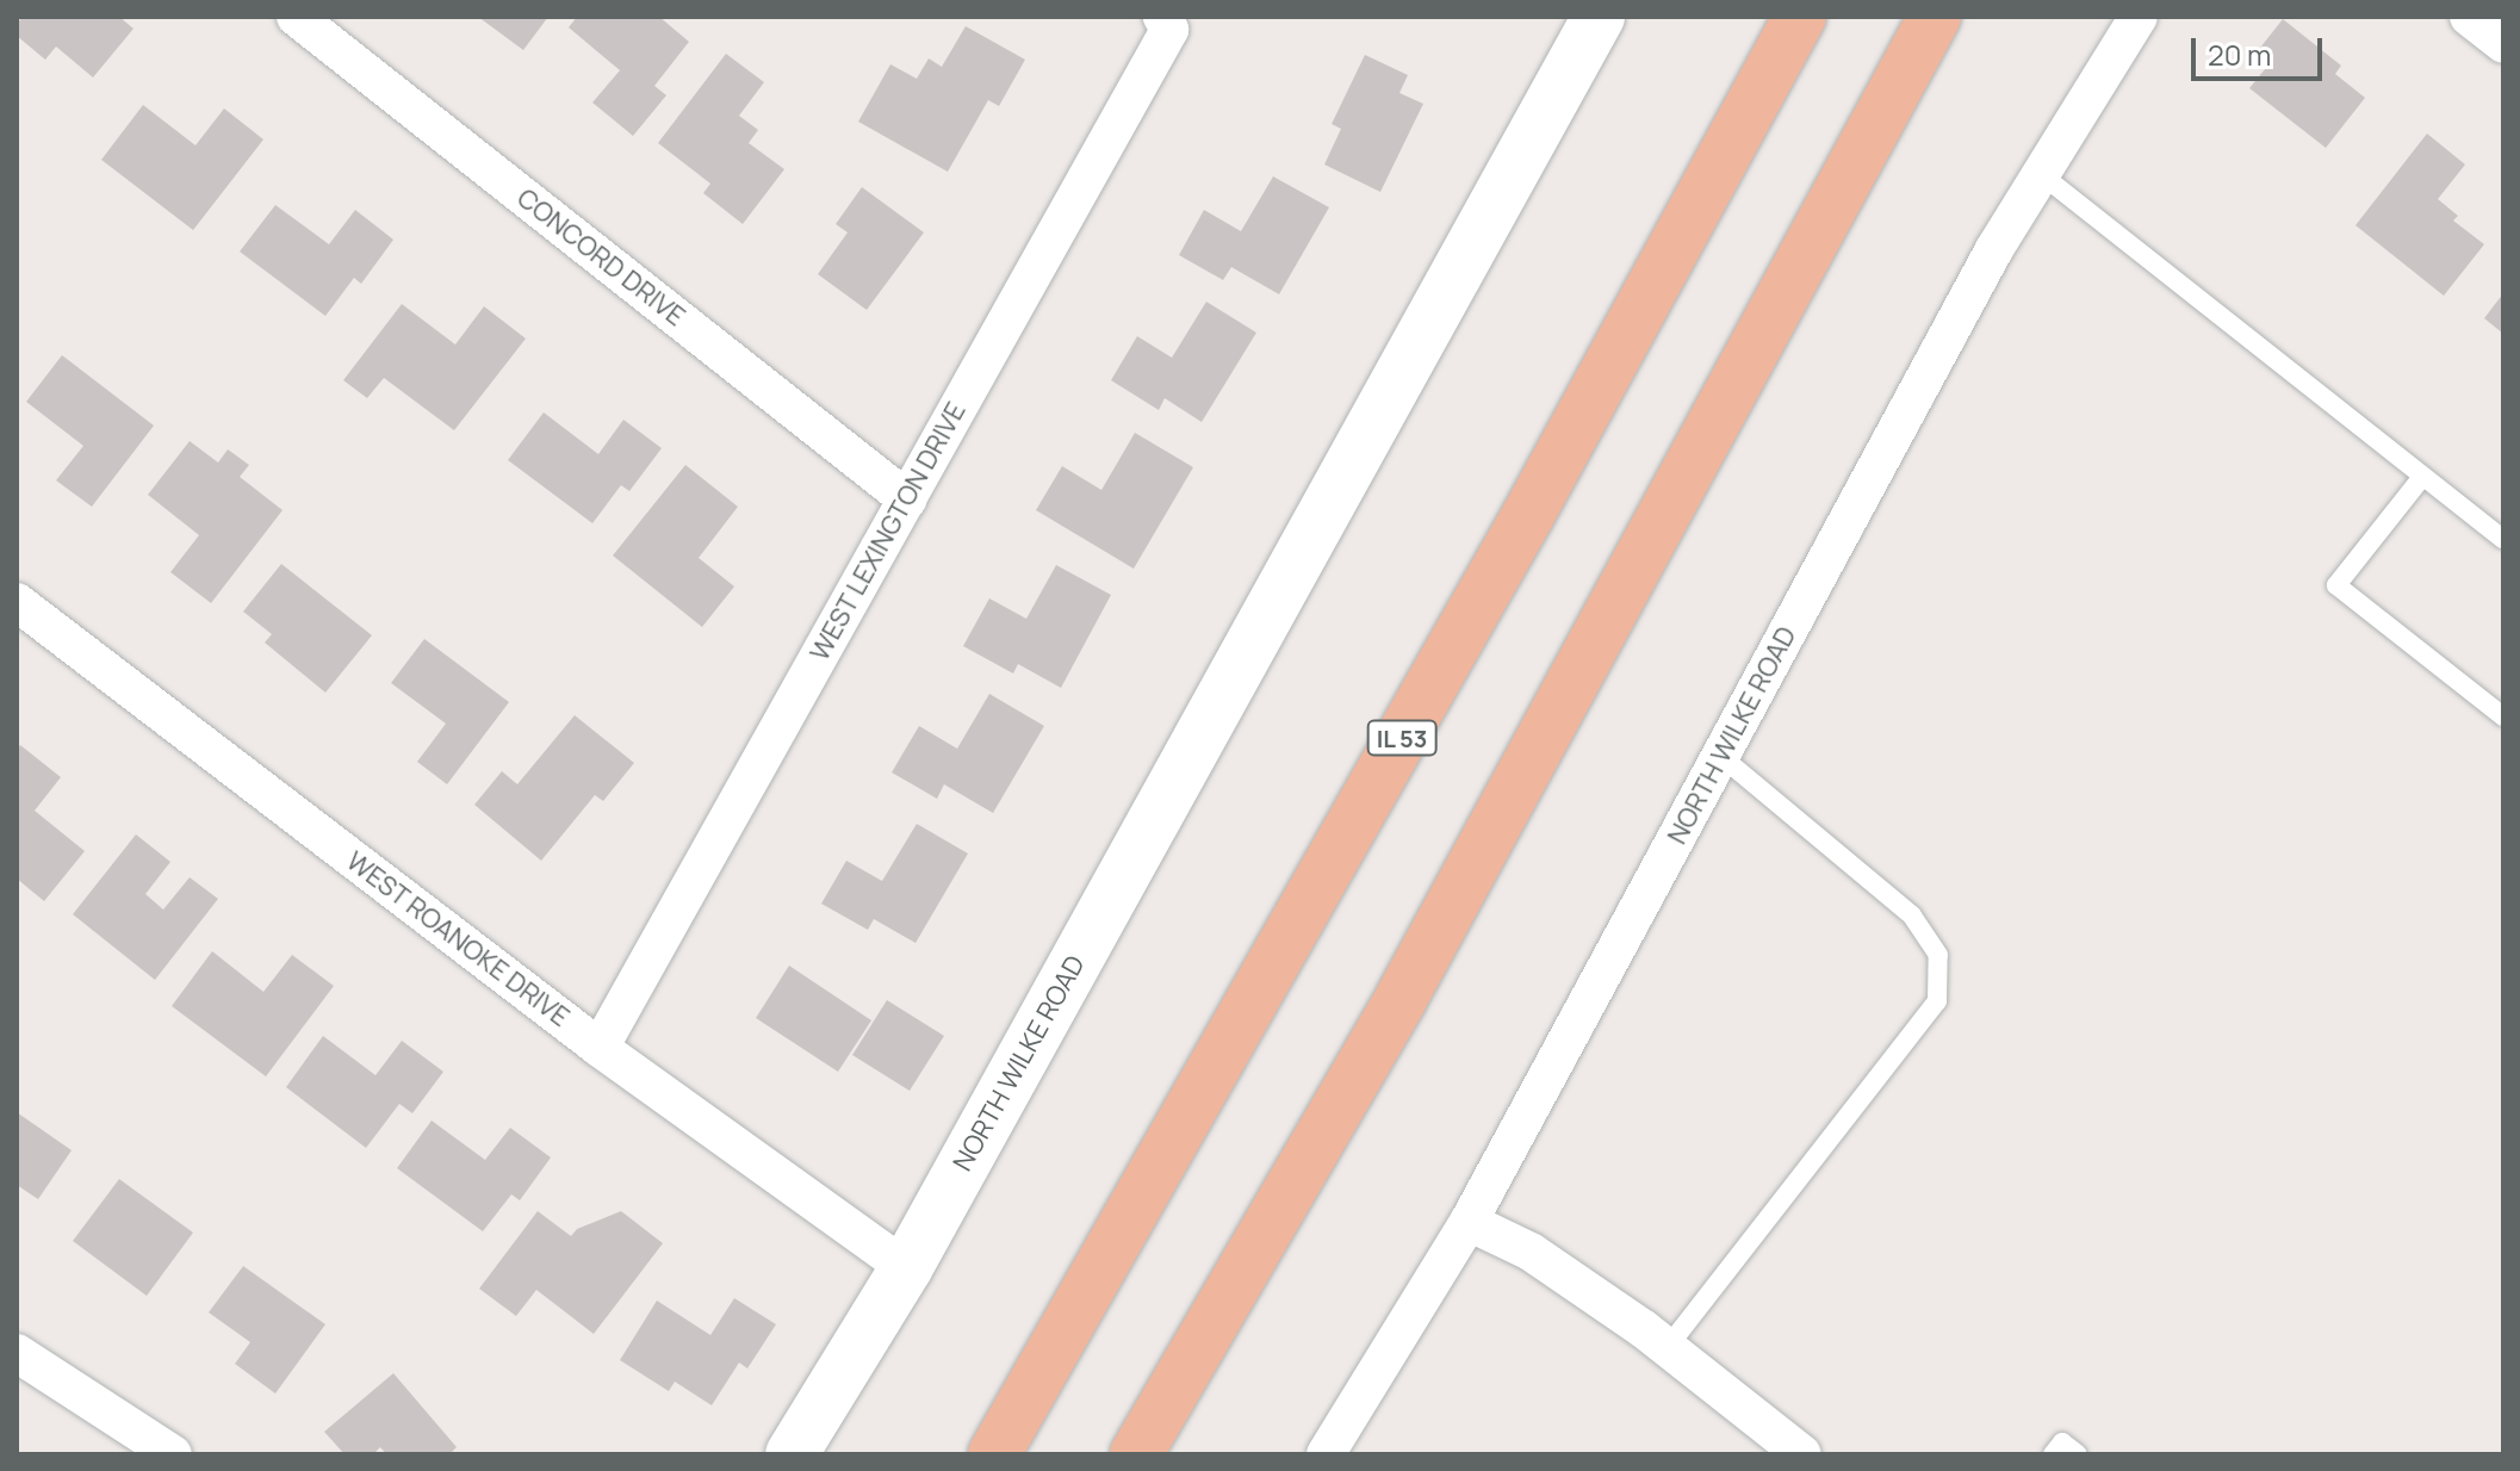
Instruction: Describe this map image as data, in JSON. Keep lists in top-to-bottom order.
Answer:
{
  "streets": {
    "highway": ["IL 53"],
    "street": [
      "CONCORD DRIVE",
      "WEST LEXINGTON DRIVE",
      "NORTH WILKE ROAD",
      "WEST ROANOKE DRIVE"
    ]
  },
  "crossings": [
    ["CONCORD DRIVE", "WEST LEXINGTON DRIVE"],
    ["WEST LEXINGTON DRIVE", "WEST ROANOKE DRIVE"],
    ["NORTH WILKE ROAD", "WEST ROANOKE DRIVE"]
  ],
  "scale_bar": "20 m"
}
